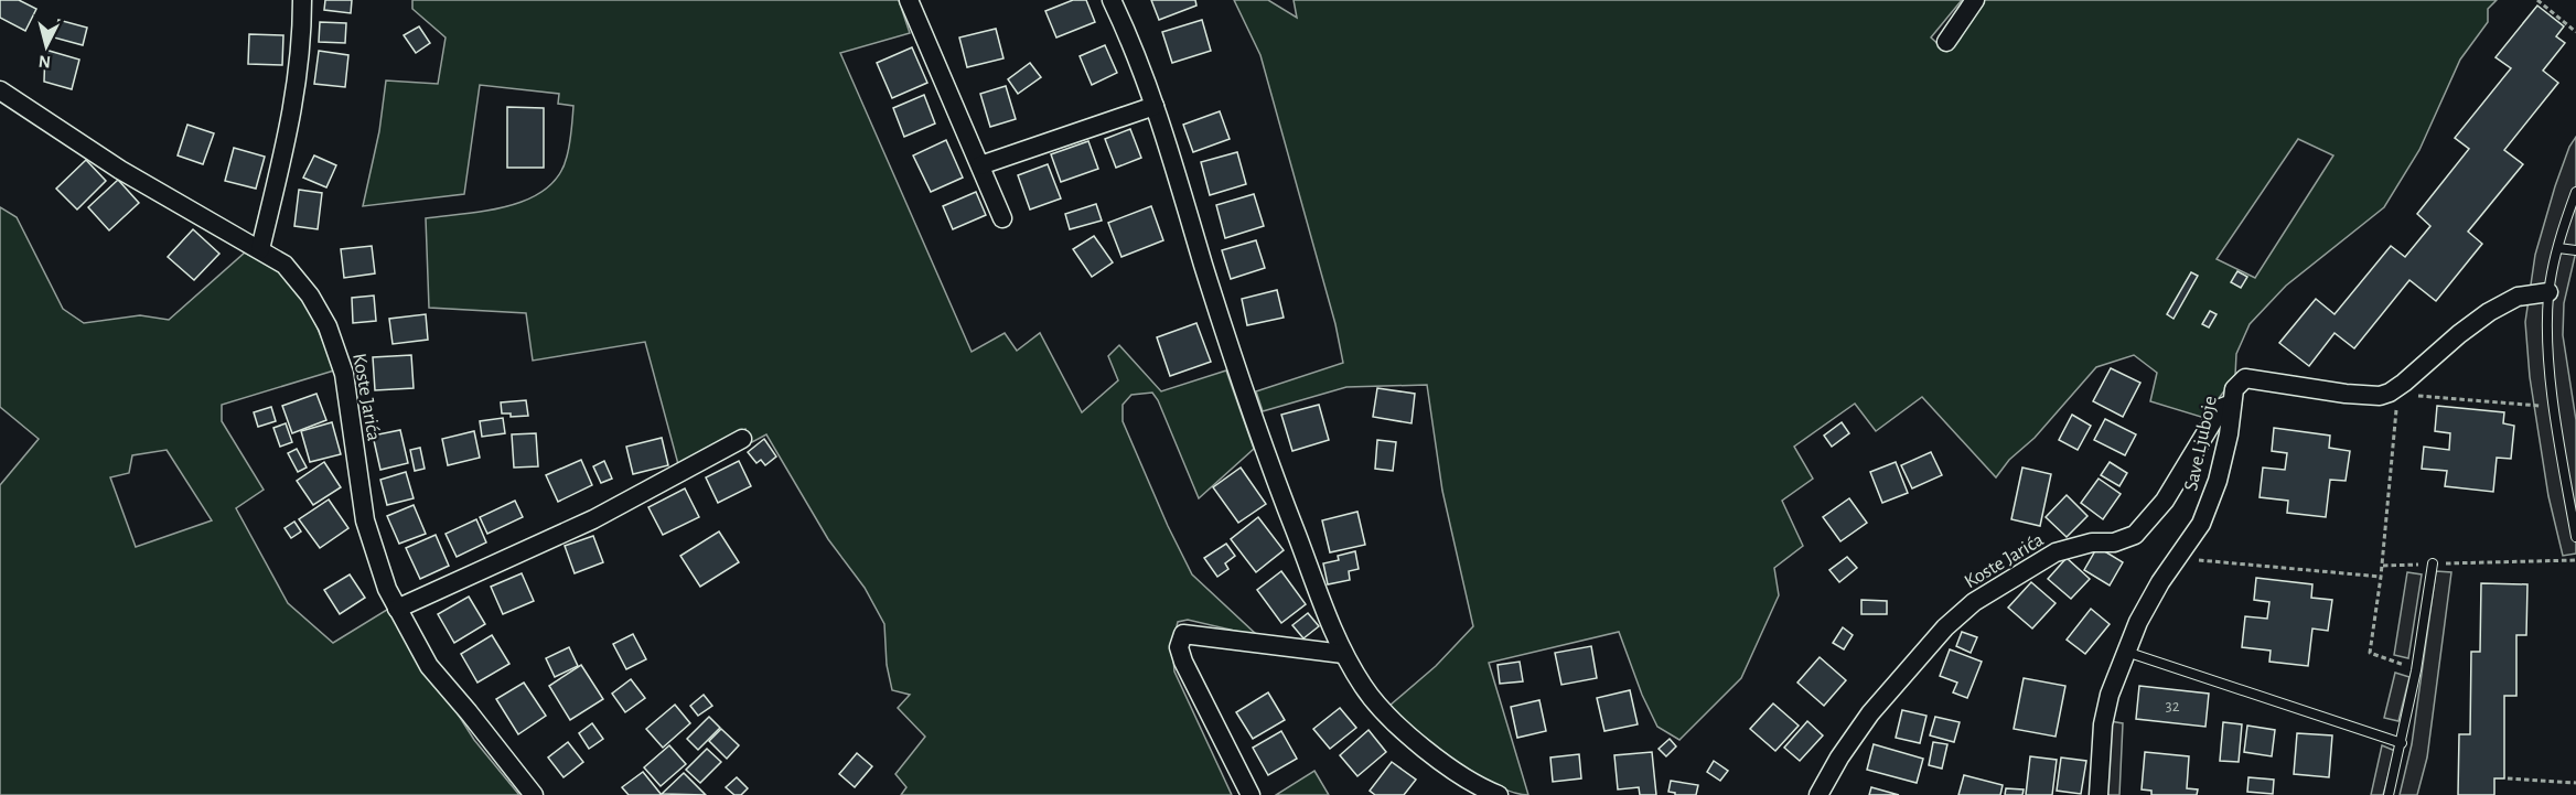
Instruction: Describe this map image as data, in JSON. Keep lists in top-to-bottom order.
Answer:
{
  "streets": {
    "street": ["Koste Jarića", "Save Ljuboje"]
  },
  "crossings": [
    ["Koste Jarića", "Save Ljuboje"]
  ],
  "house_numbers": ["32"],
  "north": "bottom"
}
